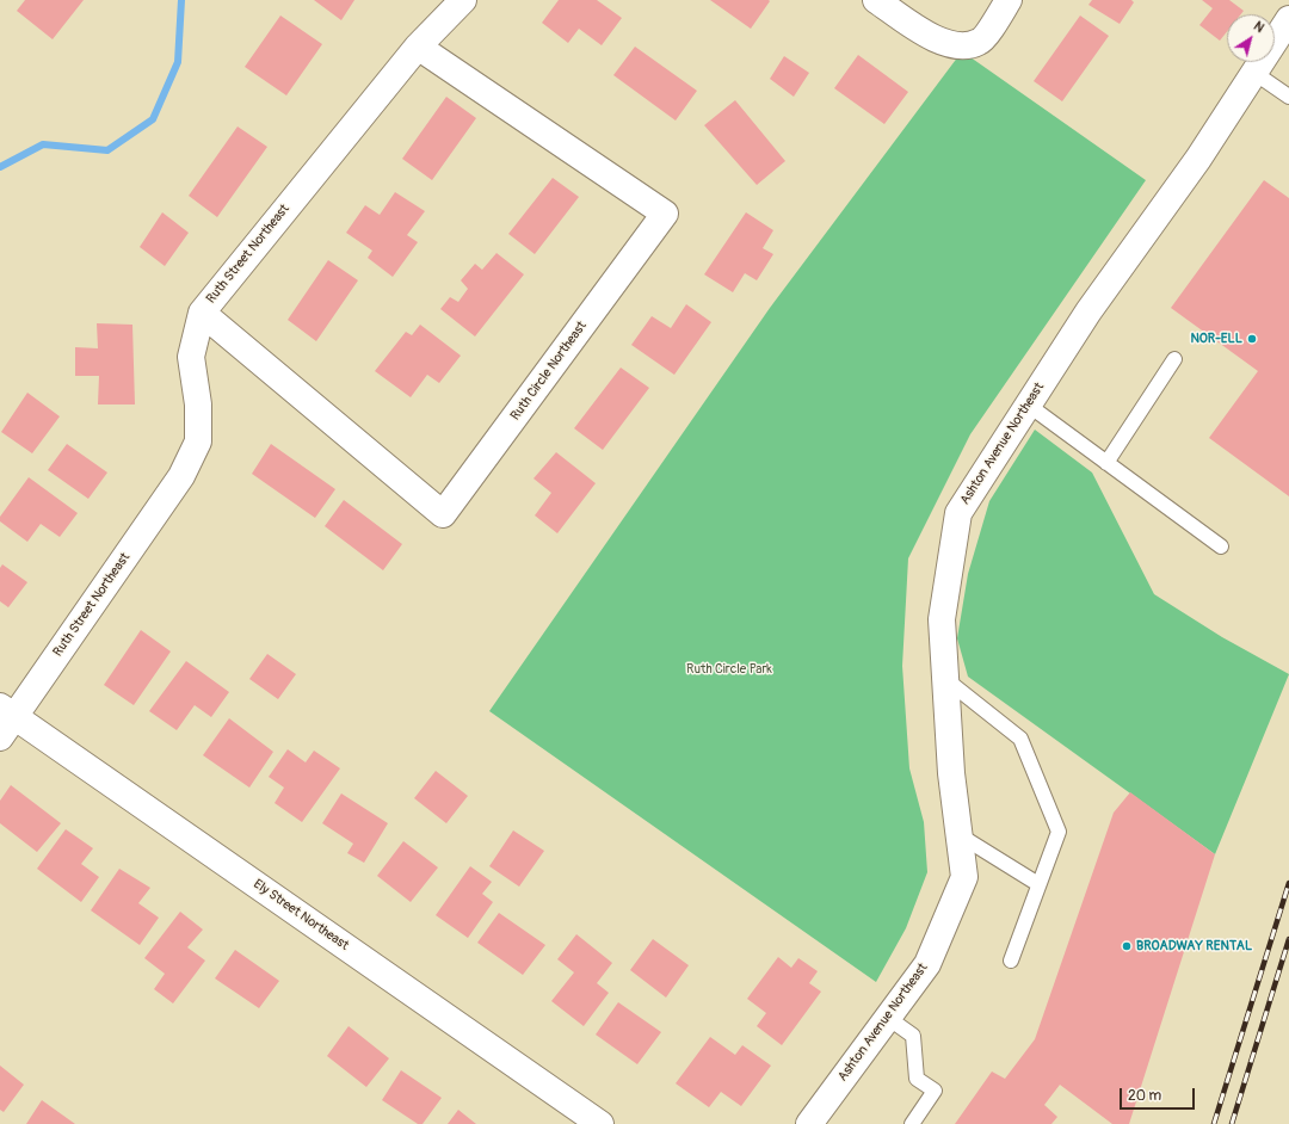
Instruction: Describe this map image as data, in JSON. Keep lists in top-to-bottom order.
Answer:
{
  "streets": {
    "street": [
      "Ruth Street Northeast",
      "Ruth Circle Northeast",
      "Ashton Avenue Northeast",
      "Ely Street Northeast"
    ]
  },
  "crossings": [
    ["Ruth Street Northeast", "Ruth Circle Northeast"],
    ["Ruth Street Northeast", "Ely Street Northeast"]
  ],
  "parks": ["Ruth Circle Park"],
  "places": ["NOR-ELL", "BROADWAY RENTAL"],
  "scale_bar": "20 m",
  "north": "top right"
}
